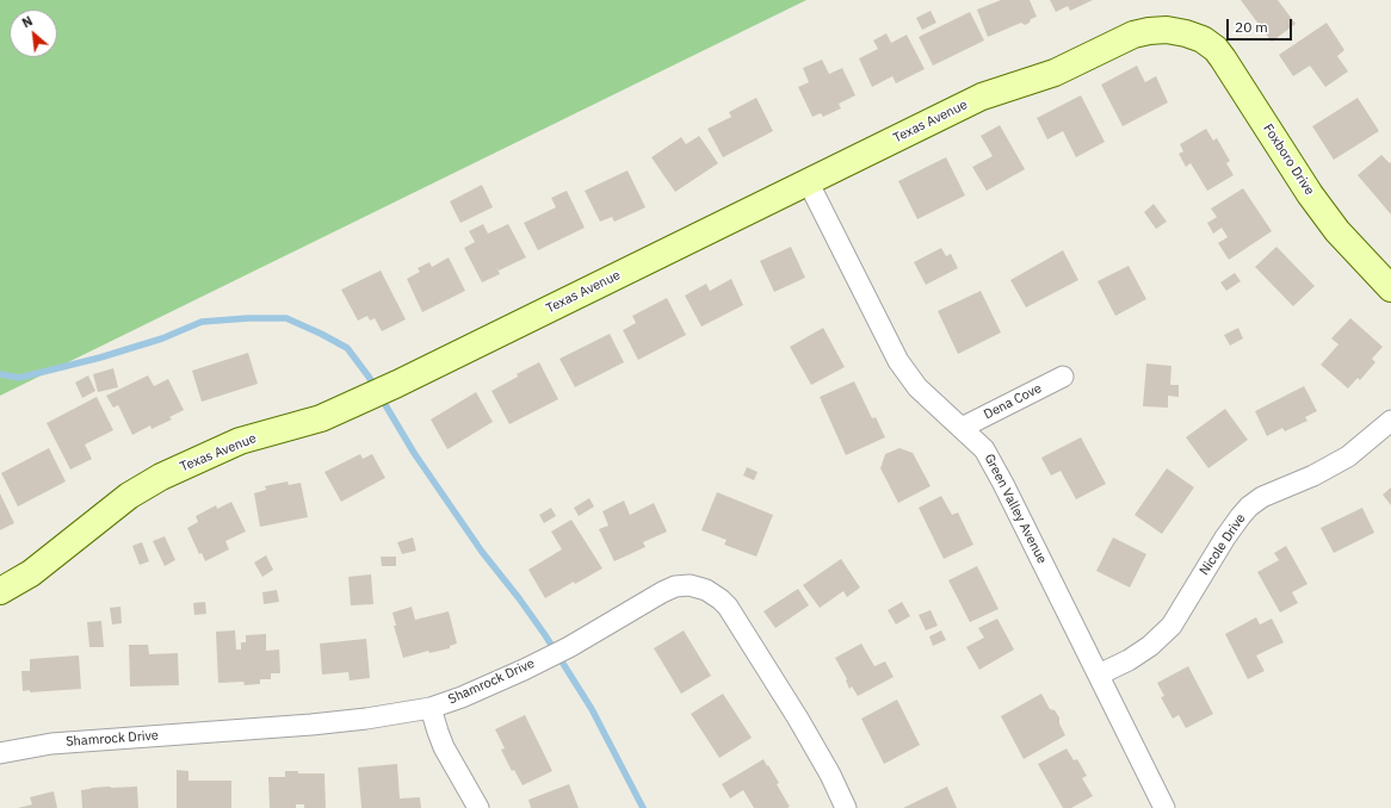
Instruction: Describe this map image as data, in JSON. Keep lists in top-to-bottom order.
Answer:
{
  "streets": {
    "street": [
      "Texas Avenue",
      "Foxboro Drive",
      "Dena Cove",
      "Green Valley Avenue",
      "Nicole Drive",
      "Shamrock Drive"
    ]
  },
  "crossings": [
    ["Texas Avenue", "Foxboro Drive"],
    ["Texas Avenue", "Green Valley Avenue"],
    ["Dena Cove", "Green Valley Avenue"],
    ["Green Valley Avenue", "Nicole Drive"]
  ],
  "scale_bar": "20 m",
  "north": "top left"
}
